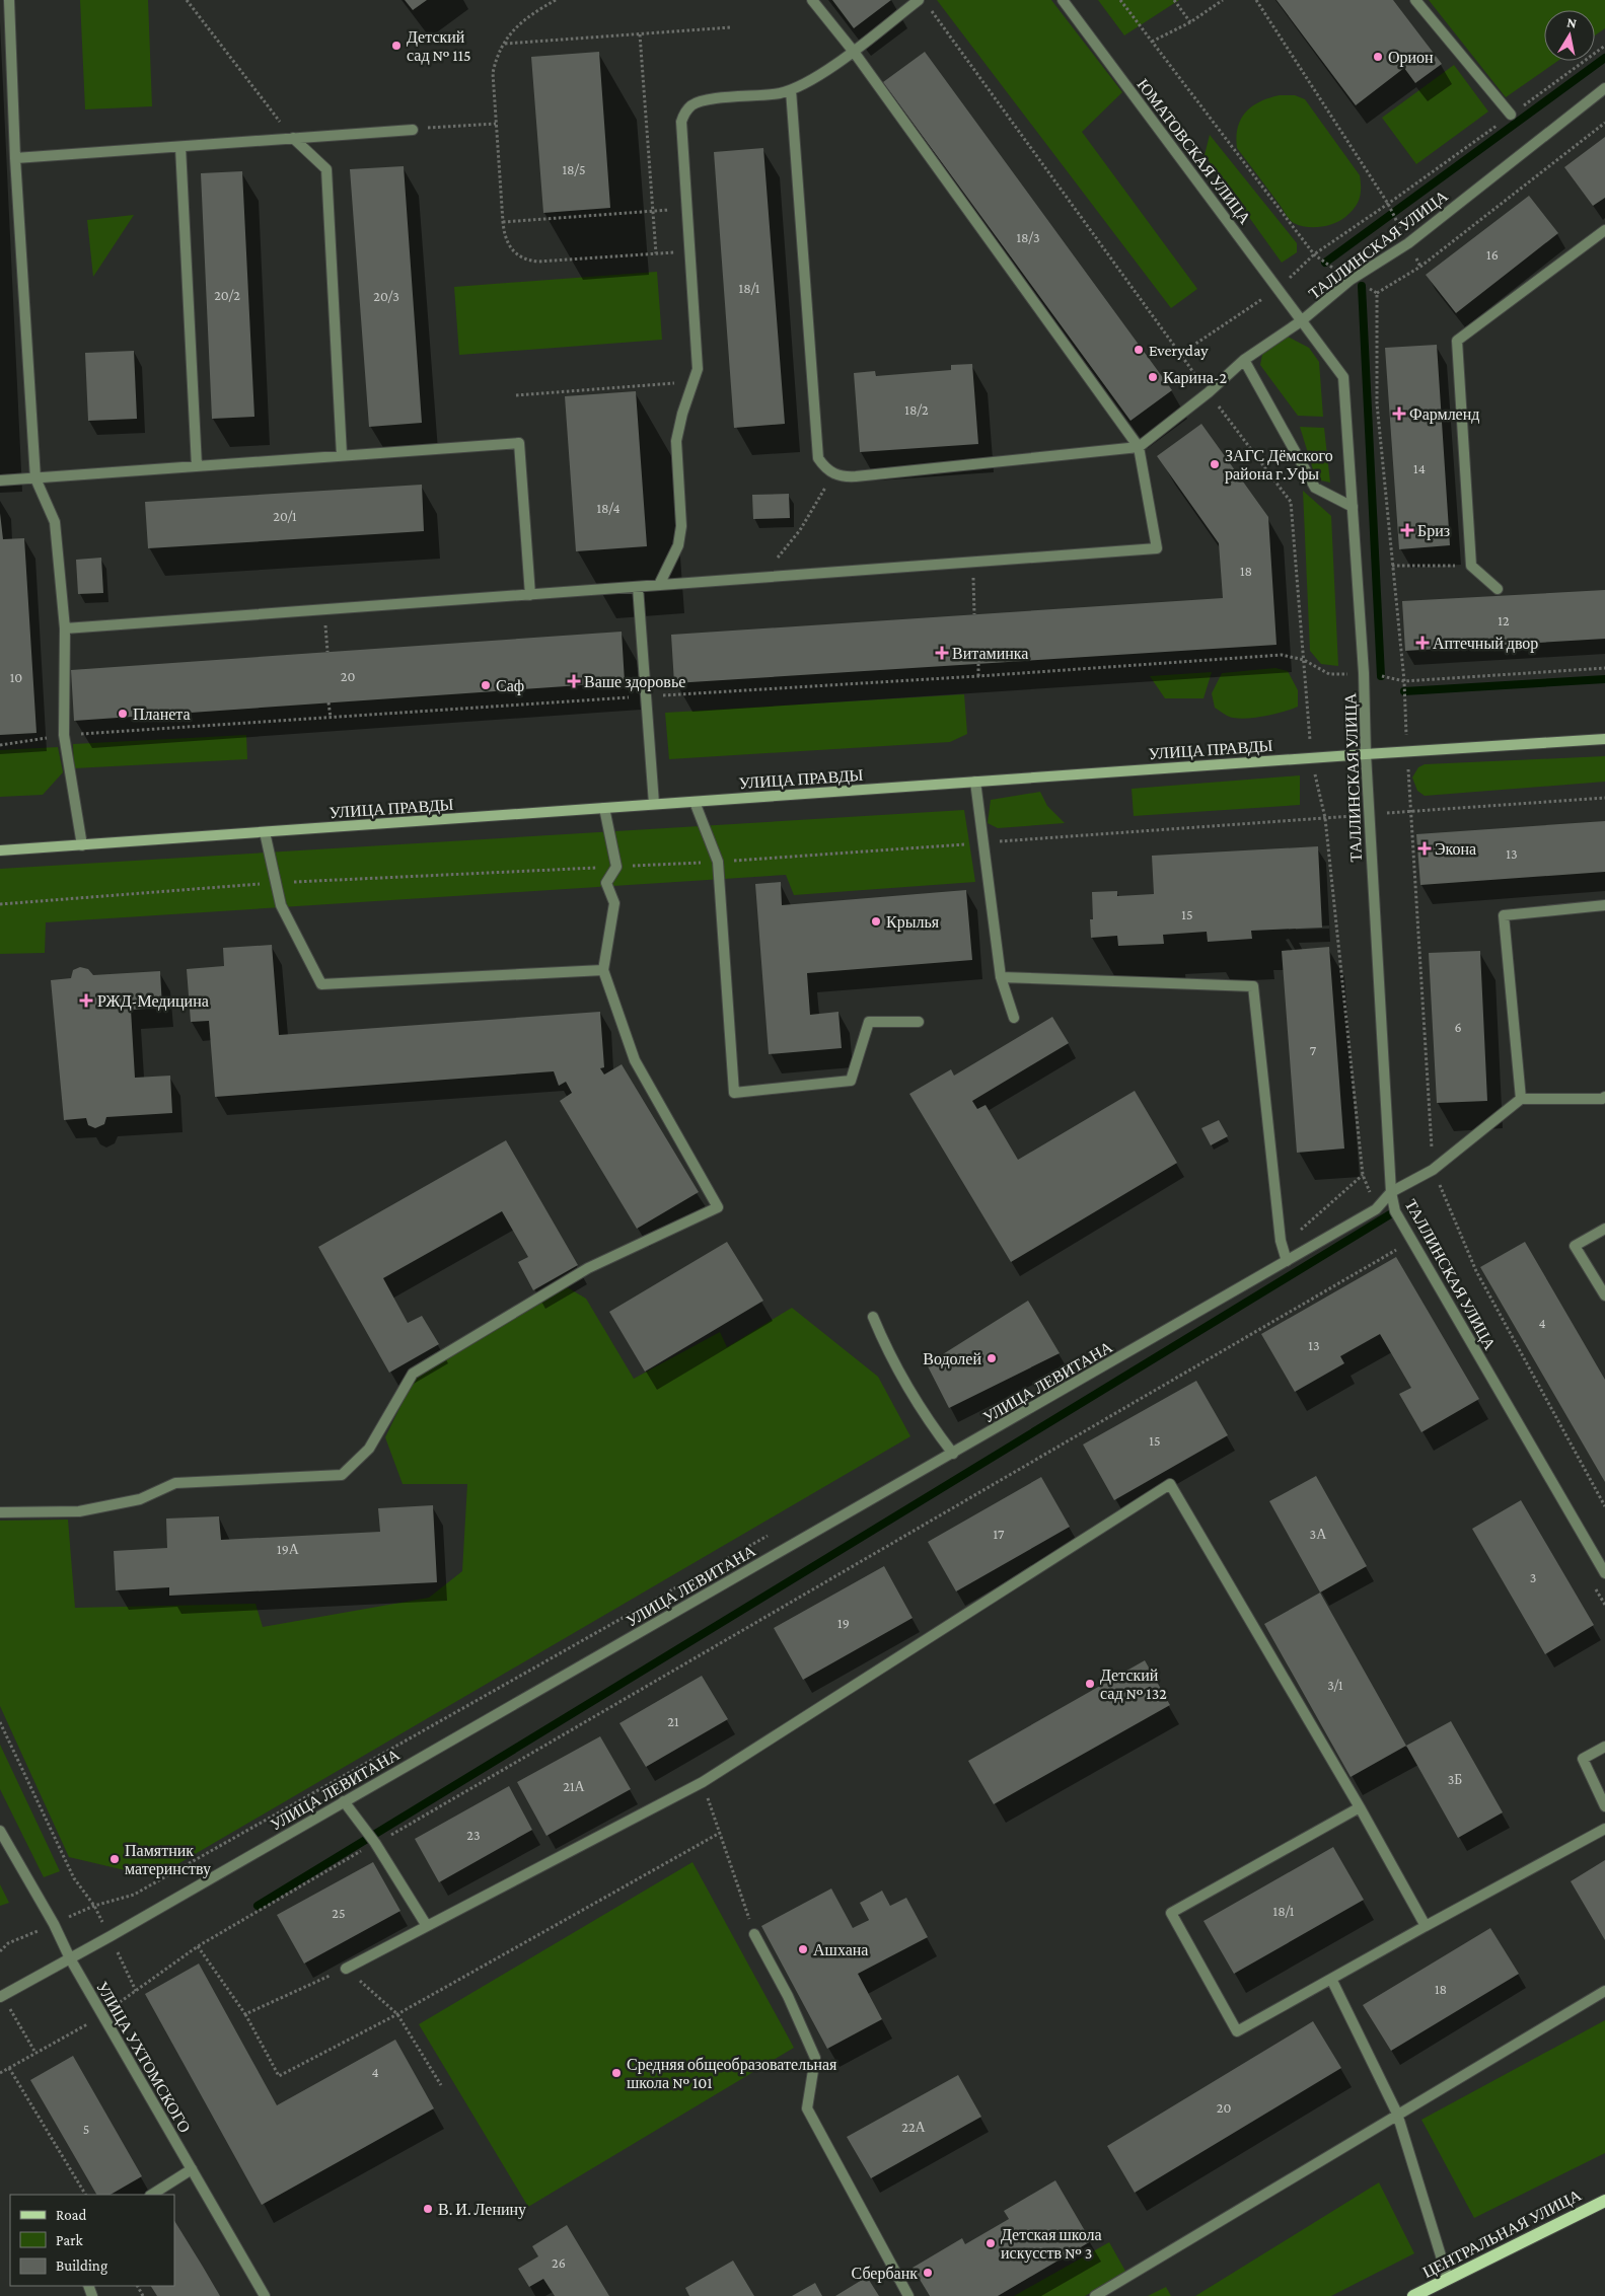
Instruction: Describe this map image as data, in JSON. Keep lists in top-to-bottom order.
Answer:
{
  "streets": {
    "main road": ["УЛИЦА ПРАВДЫ", "ЦЕНТРАЛЬНАЯ УЛИЦА"],
    "street": [
      "ЮМАТОВСКАЯ УЛИЦА",
      "ТАЛЛИНСКАЯ УЛИЦА",
      "УЛИЦА ЛЕВИТАНА",
      "УЛИЦА УХТОМСКОГО"
    ]
  },
  "crossings": [
    ["ЮМАТОВСКАЯ УЛИЦА", "ТАЛЛИНСКАЯ УЛИЦА"],
    ["ТАЛЛИНСКАЯ УЛИЦА", "УЛИЦА ПРАВДЫ"],
    ["ТАЛЛИНСКАЯ УЛИЦА", "УЛИЦА ЛЕВИТАНА"],
    ["УЛИЦА ЛЕВИТАНА", "УЛИЦА УХТОМСКОГО"]
  ],
  "places": {
    "other": [
      "Детский сад № 115",
      "Орион",
      "Everyday",
      "Карина-2",
      "ЗАГС Дёмского района г.Уфы",
      "Саф",
      "Планета",
      "Крылья",
      "Водолей",
      "Детский сад № 132",
      "Памятник материнству",
      "Ашхана",
      "Средняя общеобразовательная школа № 101",
      "В. И. Ленину",
      "Детская школа искусств № 3",
      "Сбербанк"
    ],
    "health": [
      "Фармленд",
      "Бриз",
      "Аптечный двор",
      "Витаминка",
      "Ваше здоровье",
      "Экона",
      "РЖД-Медицина"
    ]
  },
  "house_numbers": [
    "18/5",
    "18/3",
    "16",
    "18/1",
    "20/2",
    "20/3",
    "18/2",
    "14",
    "18/4",
    "20/1",
    "18",
    "12",
    "20",
    "10",
    "13",
    "15",
    "6",
    "7",
    "4",
    "13",
    "15",
    "17",
    "3А",
    "19А",
    "3",
    "19",
    "3/1",
    "21",
    "3Б",
    "21А",
    "23",
    "18/1",
    "25",
    "18",
    "4",
    "20",
    "22А",
    "5",
    "26"
  ],
  "legend": ["Road", "Park", "Building"],
  "north": "top"
}
